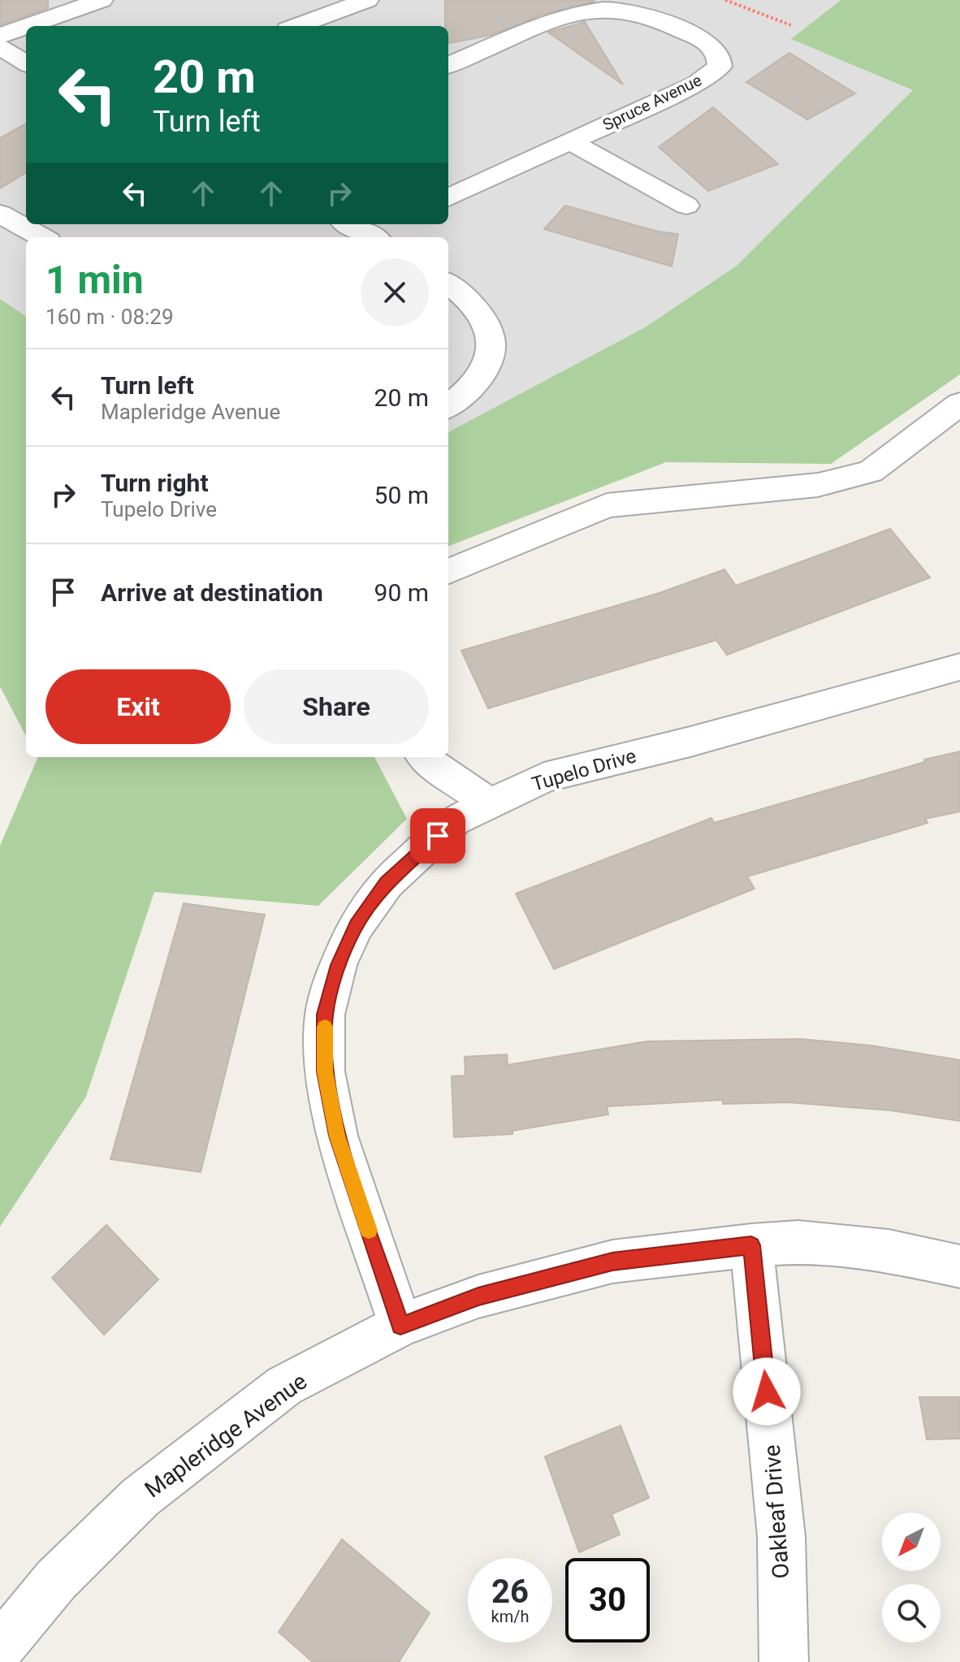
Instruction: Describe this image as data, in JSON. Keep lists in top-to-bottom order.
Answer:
{
  "streets": {
    "street": [
      "Spruce Avenue",
      "Tupelo Drive",
      "Mapleridge Avenue",
      "Oakleaf Drive"
    ]
  },
  "crossings": [
    ["Tupelo Drive", "Mapleridge Avenue"],
    ["Mapleridge Avenue", "Oakleaf Drive"]
  ],
  "north": "bottom left",
  "page": {
    "turn": ["20 m", "Turn left"],
    "heading": ["1 min", "160 m · 08:29"],
    "list": [
      {
        "name": "Turn left",
        "note": "Mapleridge Avenue",
        "value": "20 m"
      },
      {
        "name": "Turn right",
        "note": "Tupelo Drive",
        "value": "50 m"
      },
      {
        "name": "Arrive at destination",
        "value": "90 m"
      }
    ],
    "buttons": ["Exit", "Share"],
    "speed": "26 km/h",
    "limit": "30"
  }
}
